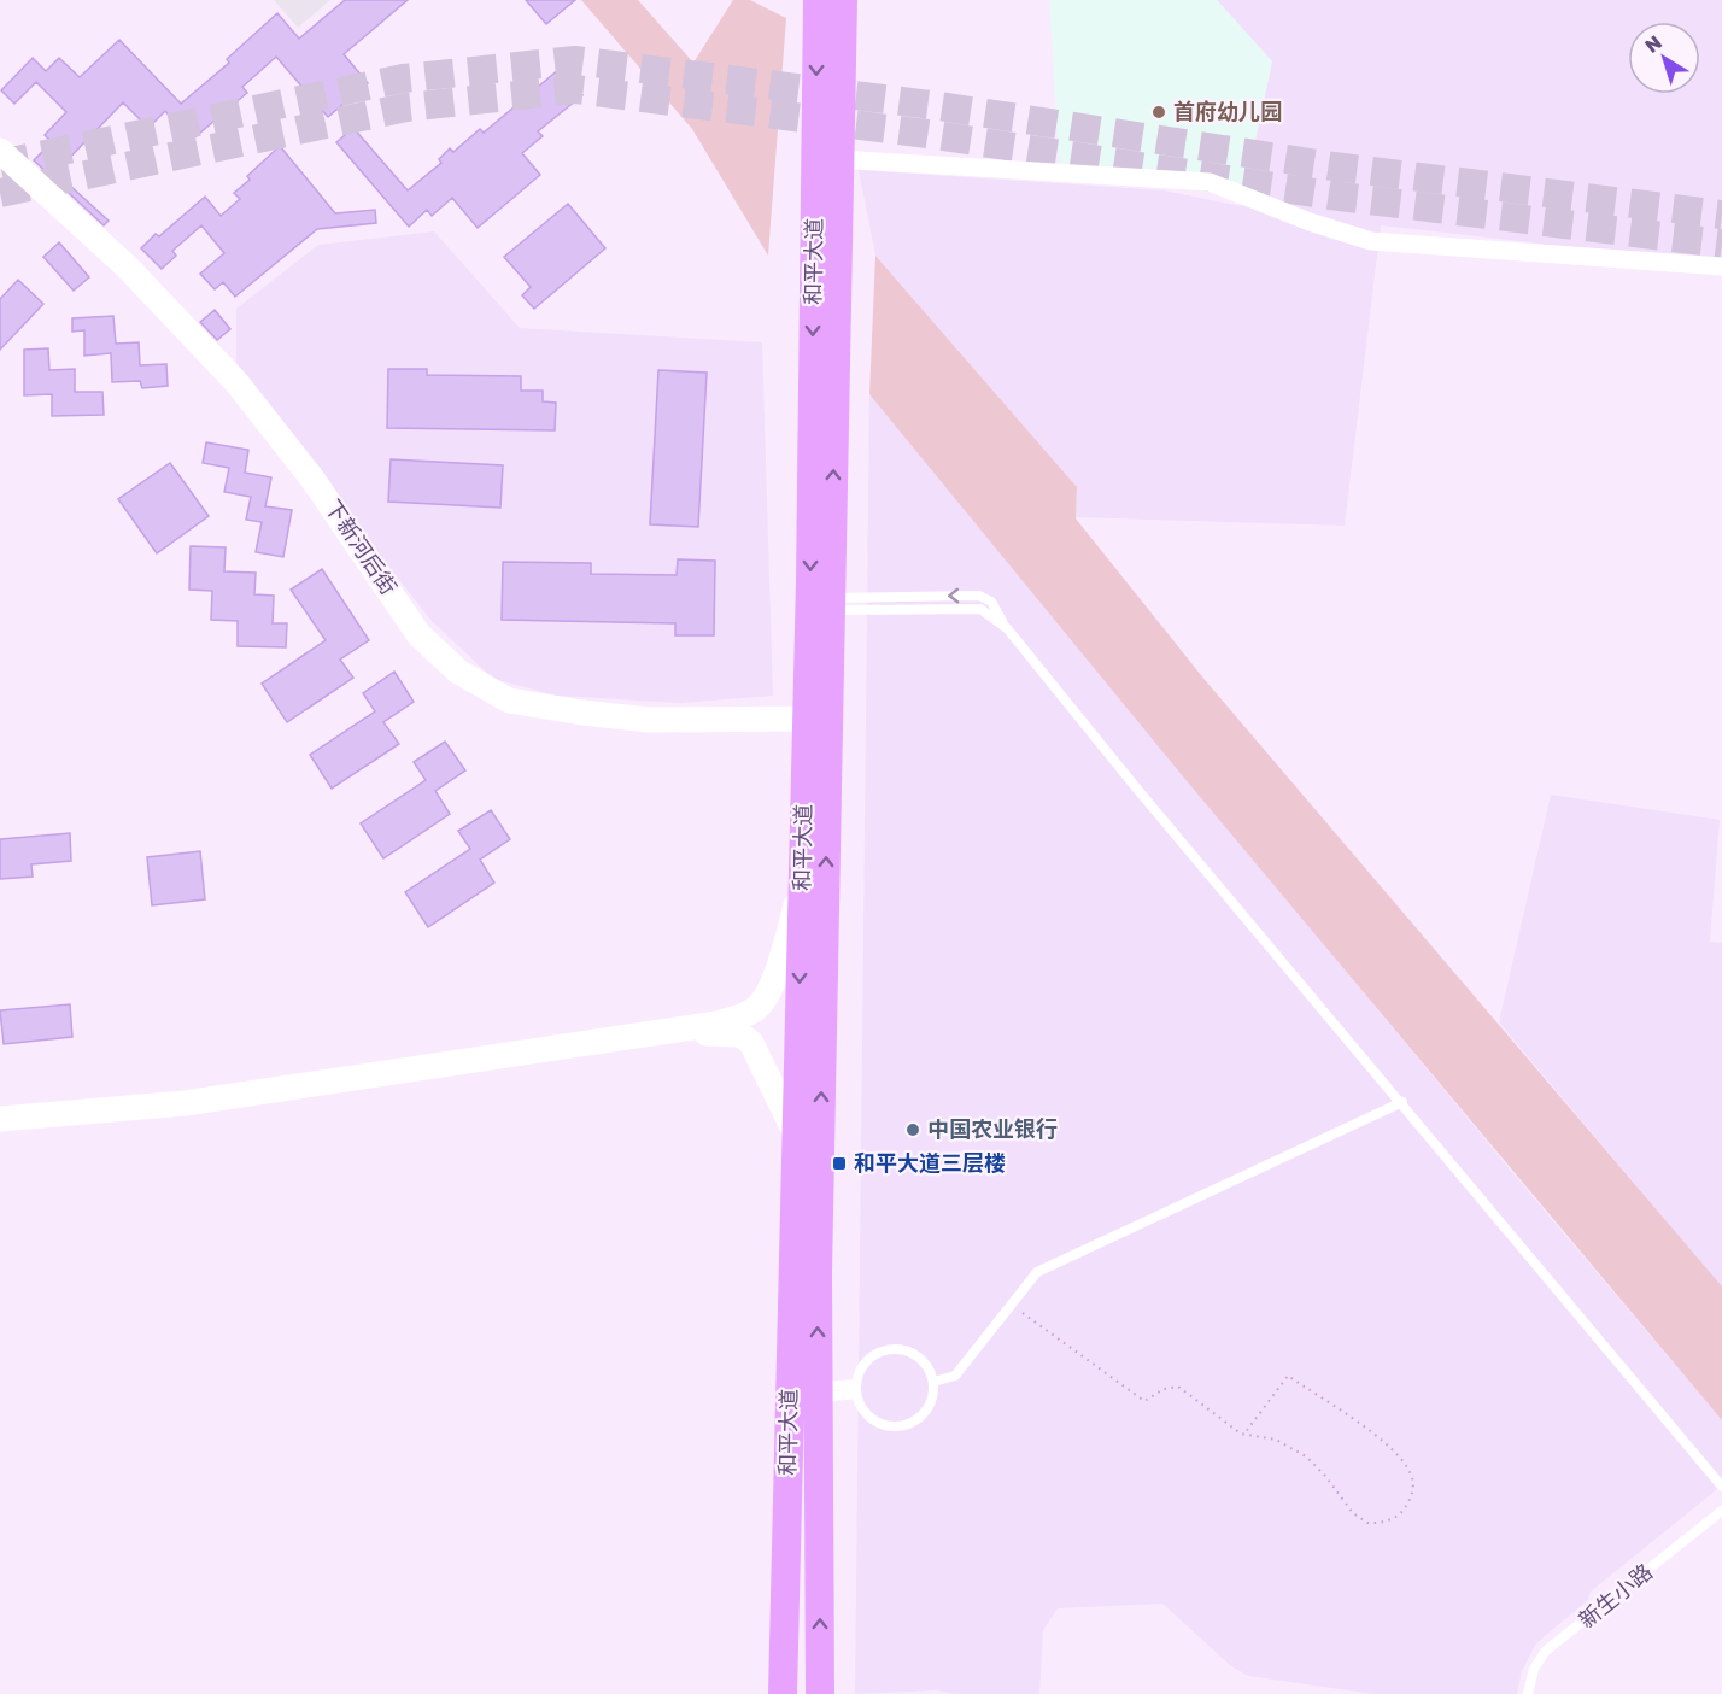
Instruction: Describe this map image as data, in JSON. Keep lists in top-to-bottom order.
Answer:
{
  "streets": {
    "main road": ["和平大道"],
    "street": ["下新河后街"],
    "lane": ["新生小路"]
  },
  "crossings": [
    ["和平大道", "下新河后街"]
  ],
  "places": {
    "other": ["首府幼儿园", "中国农业银行"],
    "transit": ["和平大道三层楼"]
  },
  "north": "top left"
}
